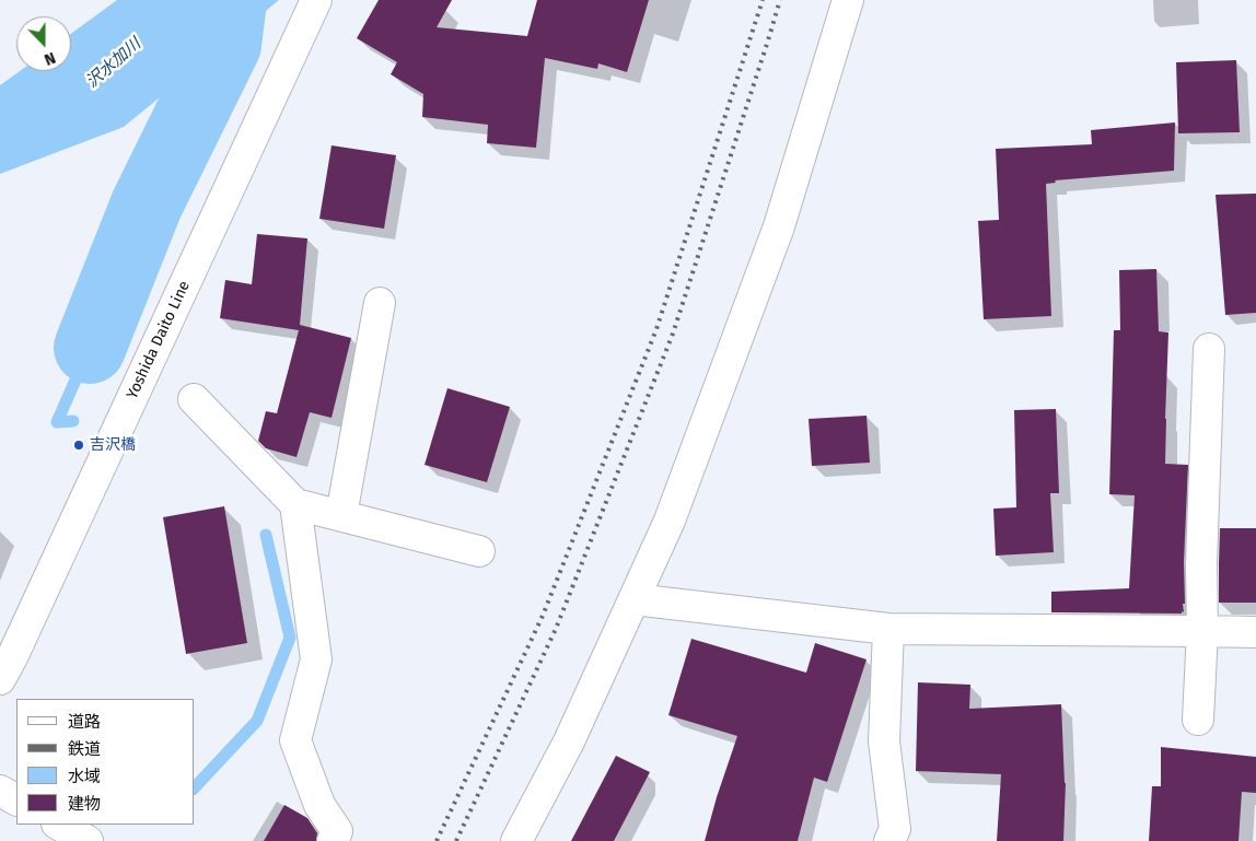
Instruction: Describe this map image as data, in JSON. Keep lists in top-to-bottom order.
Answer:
{
  "streets": {
    "street": ["Yoshida Daito Line"]
  },
  "water": ["沢水加川"],
  "places": ["吉沢橋"],
  "legend": [
    "道路",
    "鉄道",
    "水域",
    "建物"
  ],
  "north": "bottom"
}
